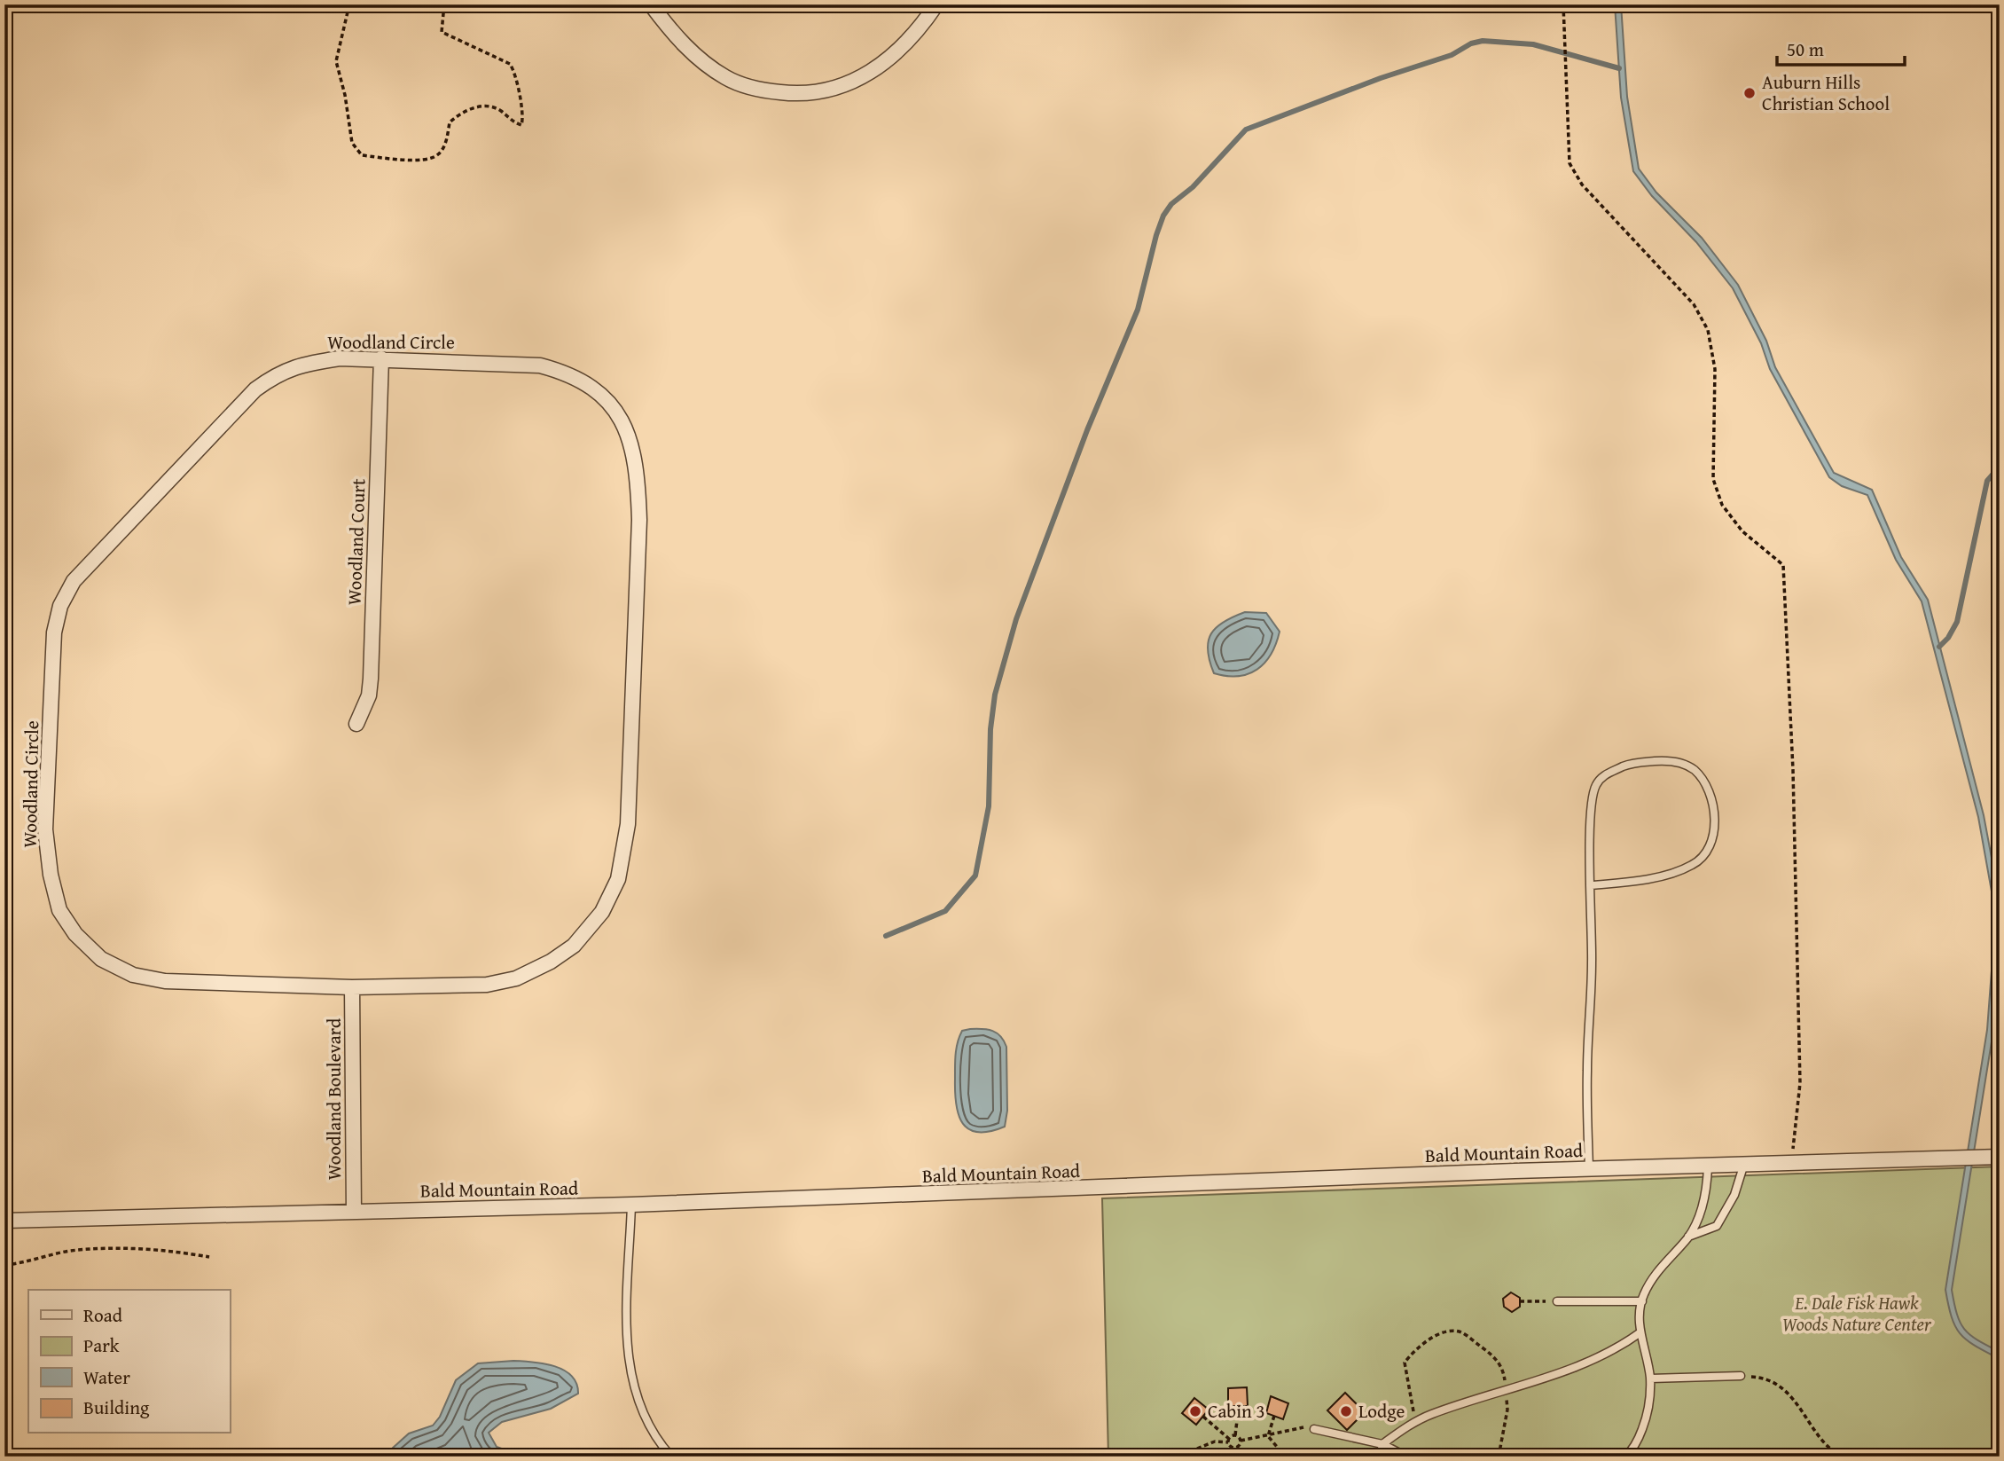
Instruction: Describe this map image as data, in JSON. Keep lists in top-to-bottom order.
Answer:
{
  "streets": {
    "street": [
      "Woodland Circle",
      "Woodland Court",
      "Woodland Boulevard",
      "Bald Mountain Road"
    ]
  },
  "crossings": [
    ["Woodland Circle", "Woodland Court"],
    ["Woodland Circle", "Woodland Boulevard"],
    ["Woodland Boulevard", "Bald Mountain Road"]
  ],
  "parks": ["E. Dale Fisk Hawk Woods Nature Center"],
  "places": ["Auburn Hills Christian School", "Cabin 3", "Lodge"],
  "legend": [
    "Road",
    "Park",
    "Water",
    "Building"
  ],
  "scale_bar": "50 m"
}
